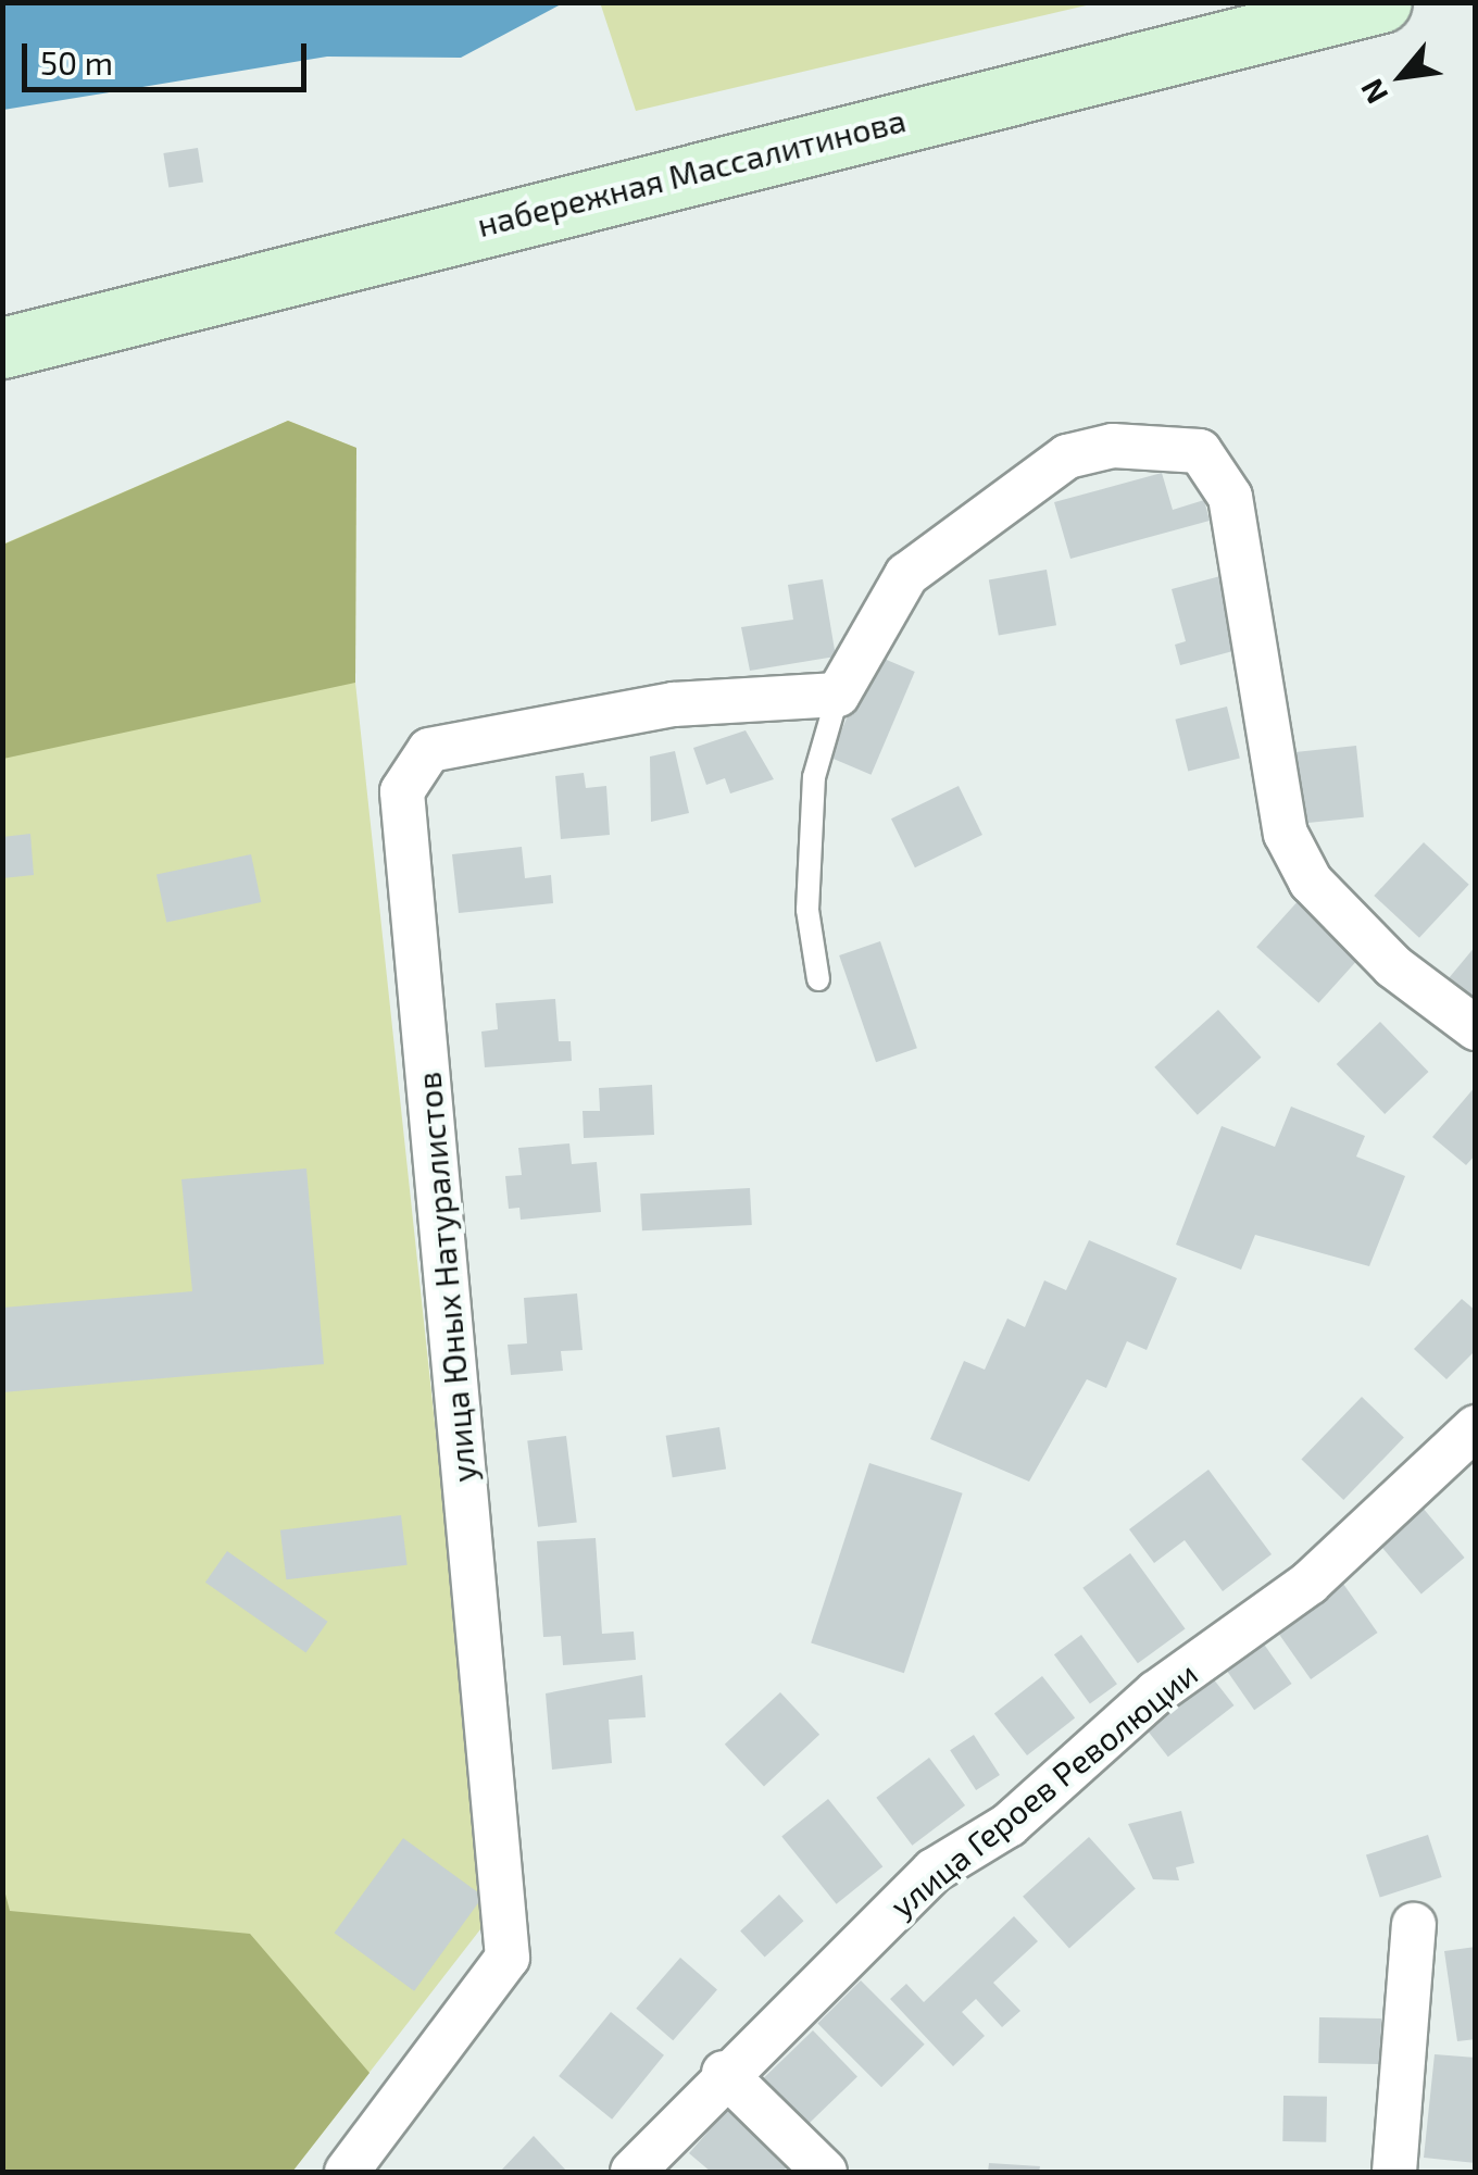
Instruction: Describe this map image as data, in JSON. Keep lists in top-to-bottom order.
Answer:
{
  "streets": {
    "main road": ["набережная Массалитинова"],
    "street": ["улица Юных Натуралистов", "улица Героев Революции"]
  },
  "scale_bar": "50 m",
  "north": "bottom left"
}
